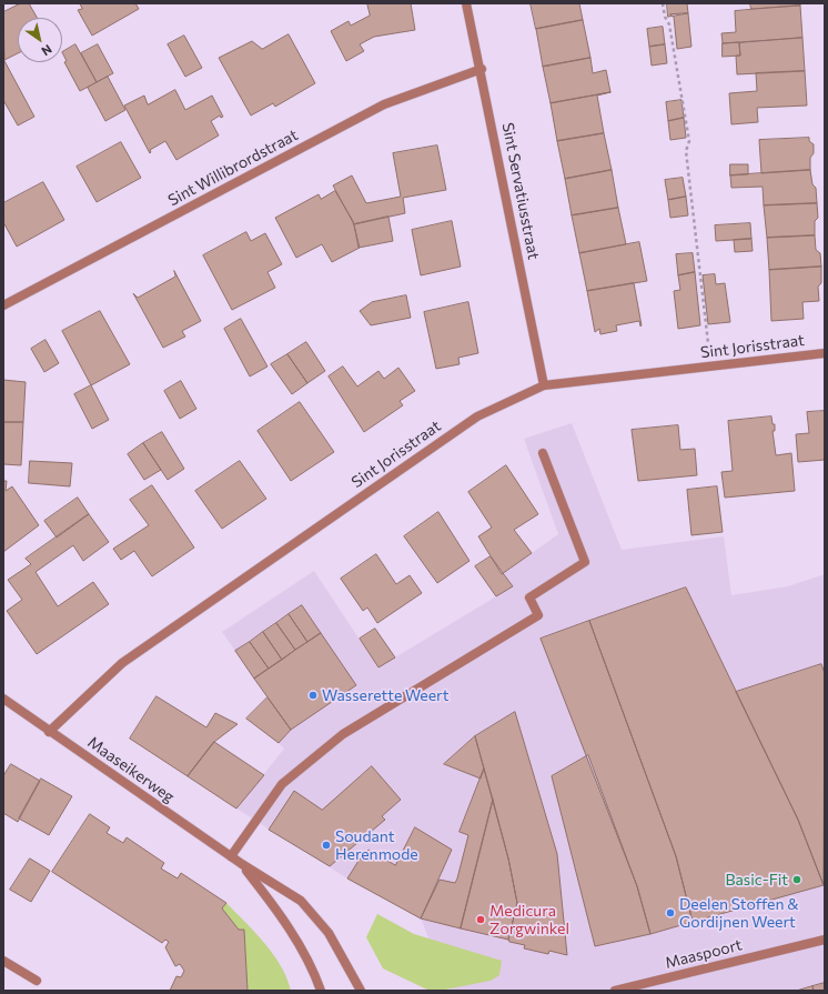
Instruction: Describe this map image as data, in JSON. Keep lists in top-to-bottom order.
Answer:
{
  "streets": {
    "street": [
      "Sint Willibrordstraat",
      "Sint Servatiusstraat",
      "Sint Jorisstraat",
      "Maaseikerweg",
      "Maaspoort"
    ]
  },
  "crossings": [
    ["Sint Willibrordstraat", "Sint Servatiusstraat"],
    ["Sint Servatiusstraat", "Sint Jorisstraat"],
    ["Sint Jorisstraat", "Maaseikerweg"]
  ],
  "places": [
    "Wasserette Weert",
    "Soudant Herenmode",
    "Basic-Fit",
    "Deelen Stoffen & Gordijnen Weert",
    "Medicura Zorgwinkel"
  ],
  "north": "bottom right"
}
